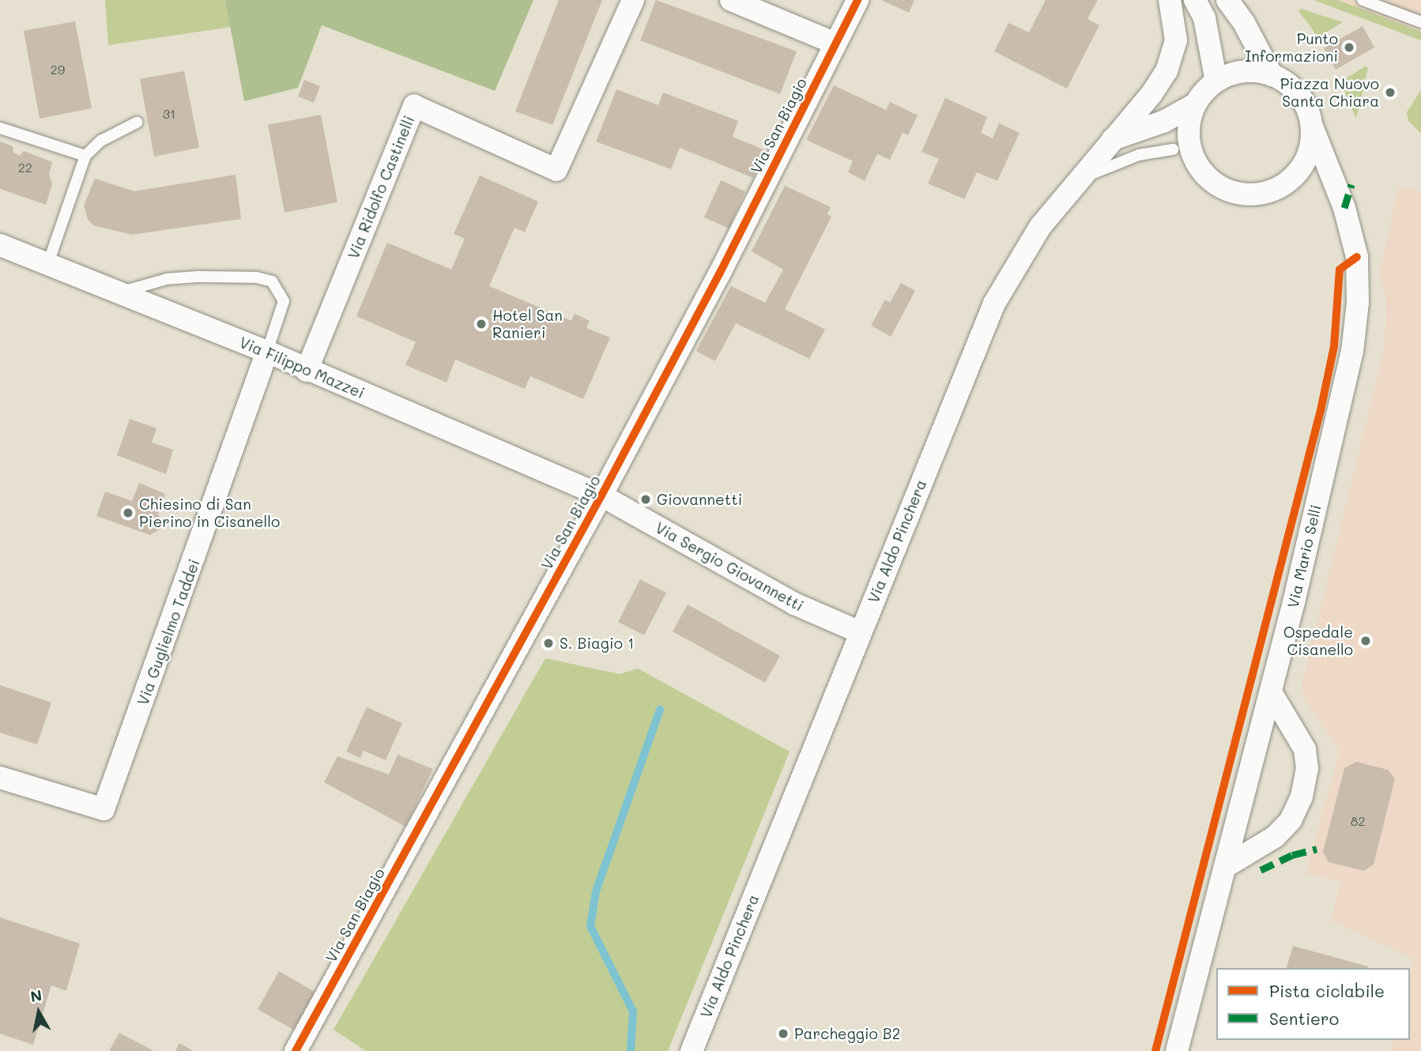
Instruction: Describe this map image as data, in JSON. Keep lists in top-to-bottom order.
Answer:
{
  "streets": {
    "street": [
      "Via San Biagio",
      "Via Ridolfo Castinelli",
      "Via Filippo Mazzei",
      "Via Aldo Pinchera",
      "Via Mario Selli",
      "Via Sergio Giovannetti",
      "Via Guglielmo Taddei"
    ]
  },
  "crossings": [
    ["Via San Biagio", "Via Filippo Mazzei"],
    ["Via San Biagio", "Via Sergio Giovannetti"],
    ["Via Ridolfo Castinelli", "Via Filippo Mazzei"],
    ["Via Filippo Mazzei", "Via Sergio Giovannetti"],
    ["Via Filippo Mazzei", "Via Guglielmo Taddei"],
    ["Via Aldo Pinchera", "Via Mario Selli"],
    ["Via Aldo Pinchera", "Via Sergio Giovannetti"]
  ],
  "places": [
    "Punto Informazioni",
    "Piazza Nuovo Santa Chiara",
    "Hotel San Ranieri",
    "Giovannetti",
    "Chiesino di San Pierino in Cisanello",
    "Ospedale Cisanello",
    "S. Biagio 1",
    "Parcheggio B2"
  ],
  "house_numbers": [
    "29",
    "31",
    "22",
    "82"
  ],
  "legend": ["Pista ciclabile", "Sentiero"],
  "north": "top"
}
